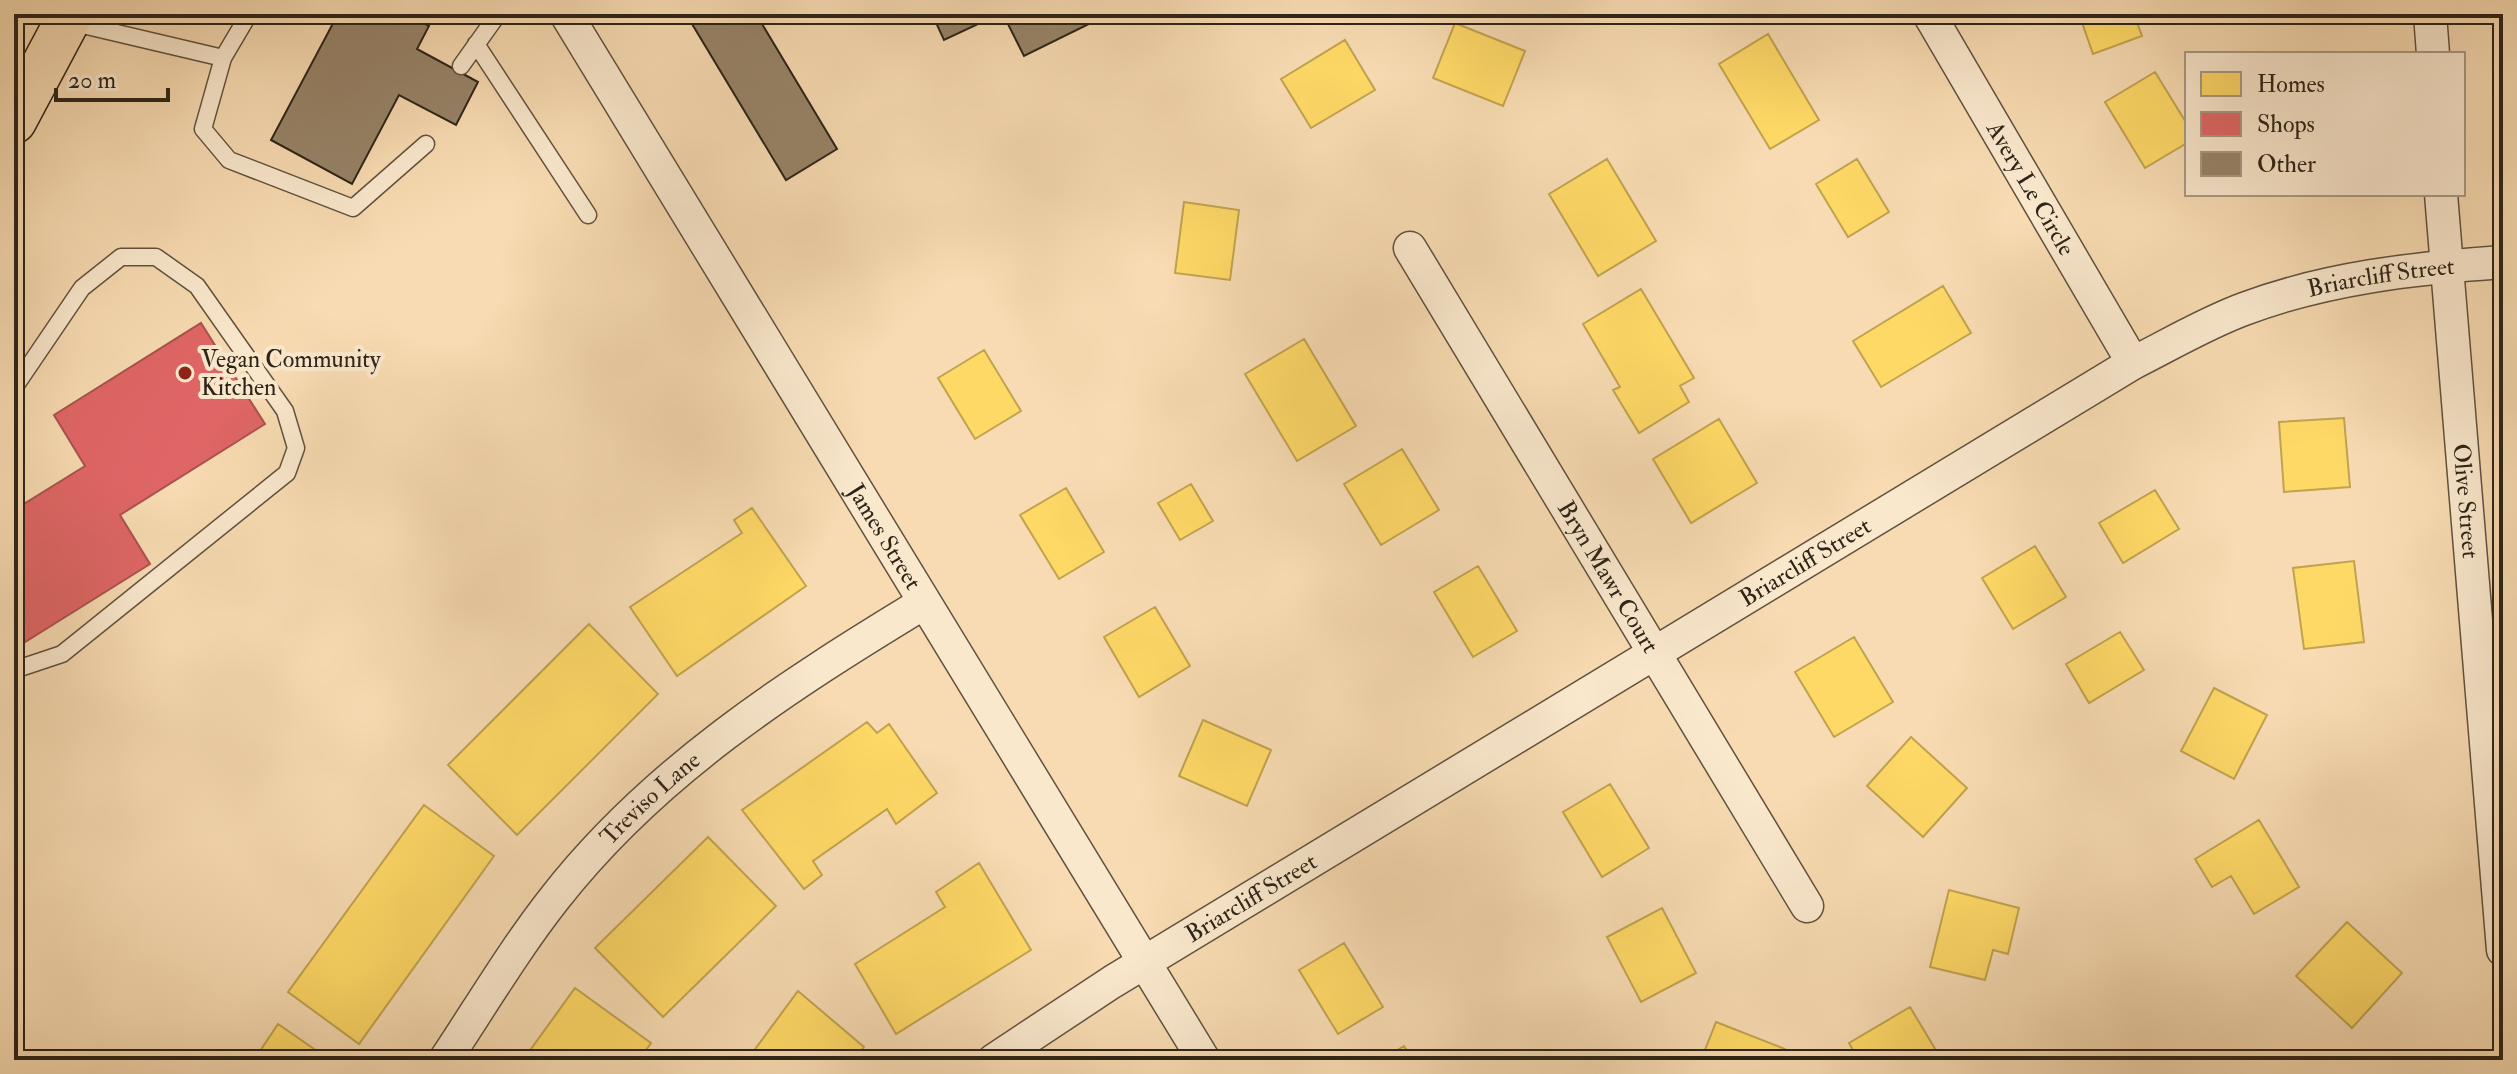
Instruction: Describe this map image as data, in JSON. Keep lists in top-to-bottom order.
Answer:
{
  "streets": {
    "street": [
      "Avery Le Circle",
      "Briarcliff Street",
      "Olive Street",
      "James Street",
      "Bryn Mawr Court",
      "Treviso Lane"
    ]
  },
  "crossings": [
    ["Avery Le Circle", "Briarcliff Street"],
    ["Briarcliff Street", "Olive Street"],
    ["Briarcliff Street", "James Street"],
    ["Briarcliff Street", "Bryn Mawr Court"],
    ["James Street", "Treviso Lane"]
  ],
  "places": ["Vegan Community Kitchen"],
  "legend": ["Homes", "Shops", "Other"],
  "scale_bar": "20 m"
}
